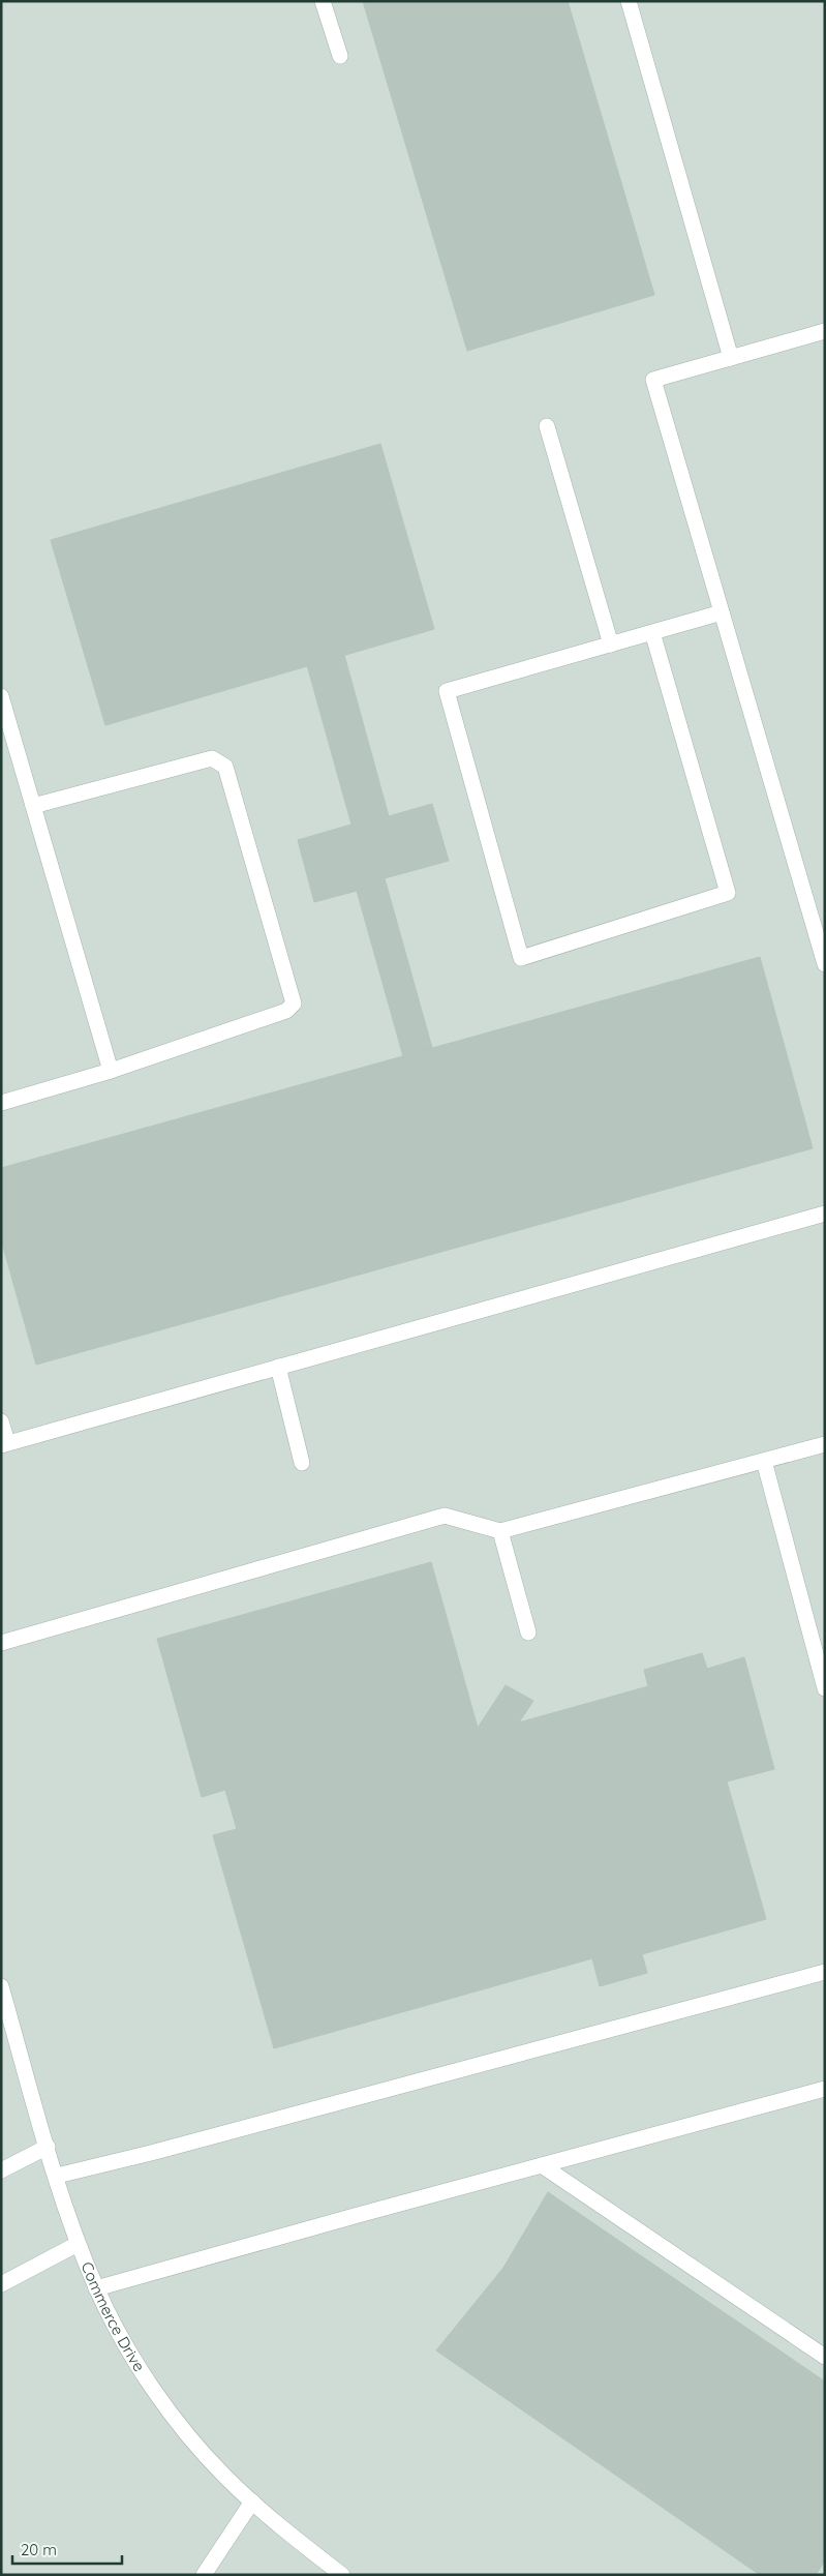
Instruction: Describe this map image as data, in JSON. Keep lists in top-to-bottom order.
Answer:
{
  "streets": {
    "street": ["Commerce Drive"]
  },
  "scale_bar": "20 m"
}
